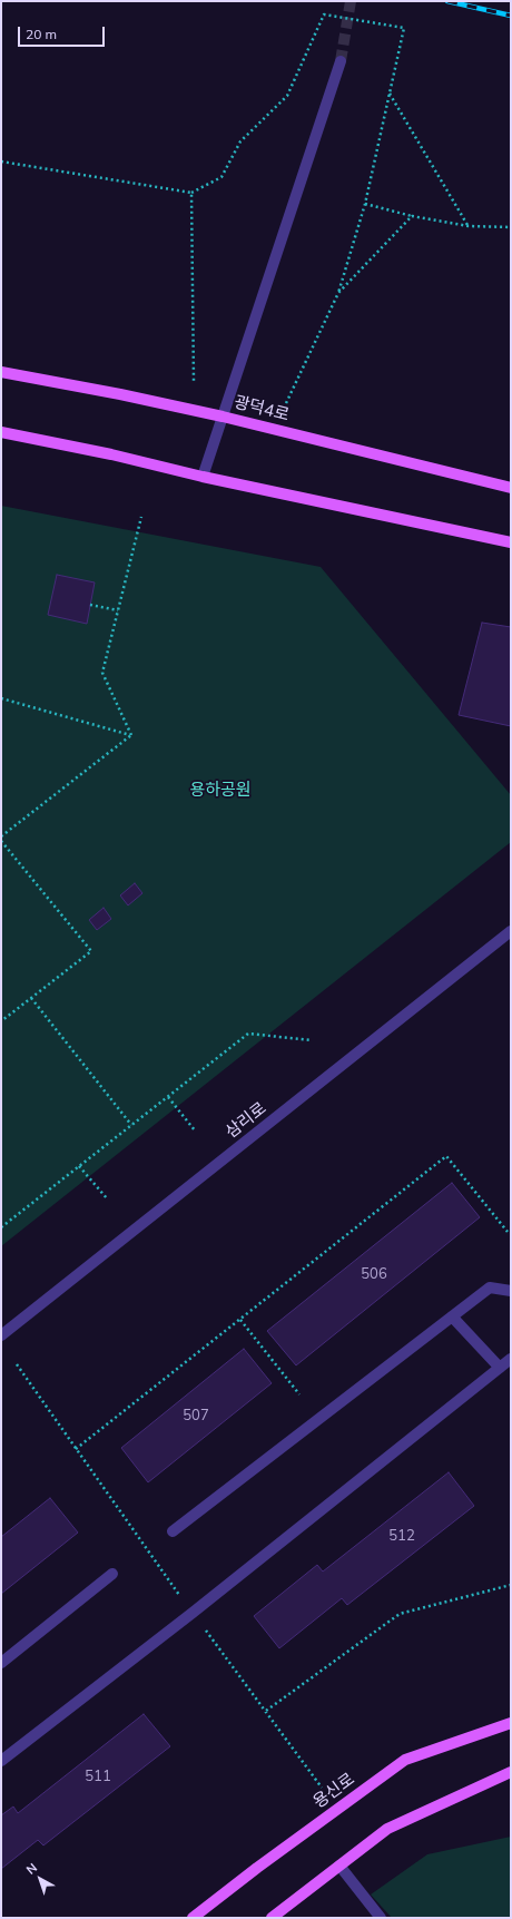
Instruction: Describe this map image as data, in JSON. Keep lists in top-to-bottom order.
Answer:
{
  "streets": {
    "main road": ["광덕4로", "용신로"],
    "street": ["삼리로"]
  },
  "parks": ["용하공원"],
  "house_numbers": [
    "506",
    "507",
    "512",
    "511"
  ],
  "scale_bar": "20 m",
  "north": "top left"
}
